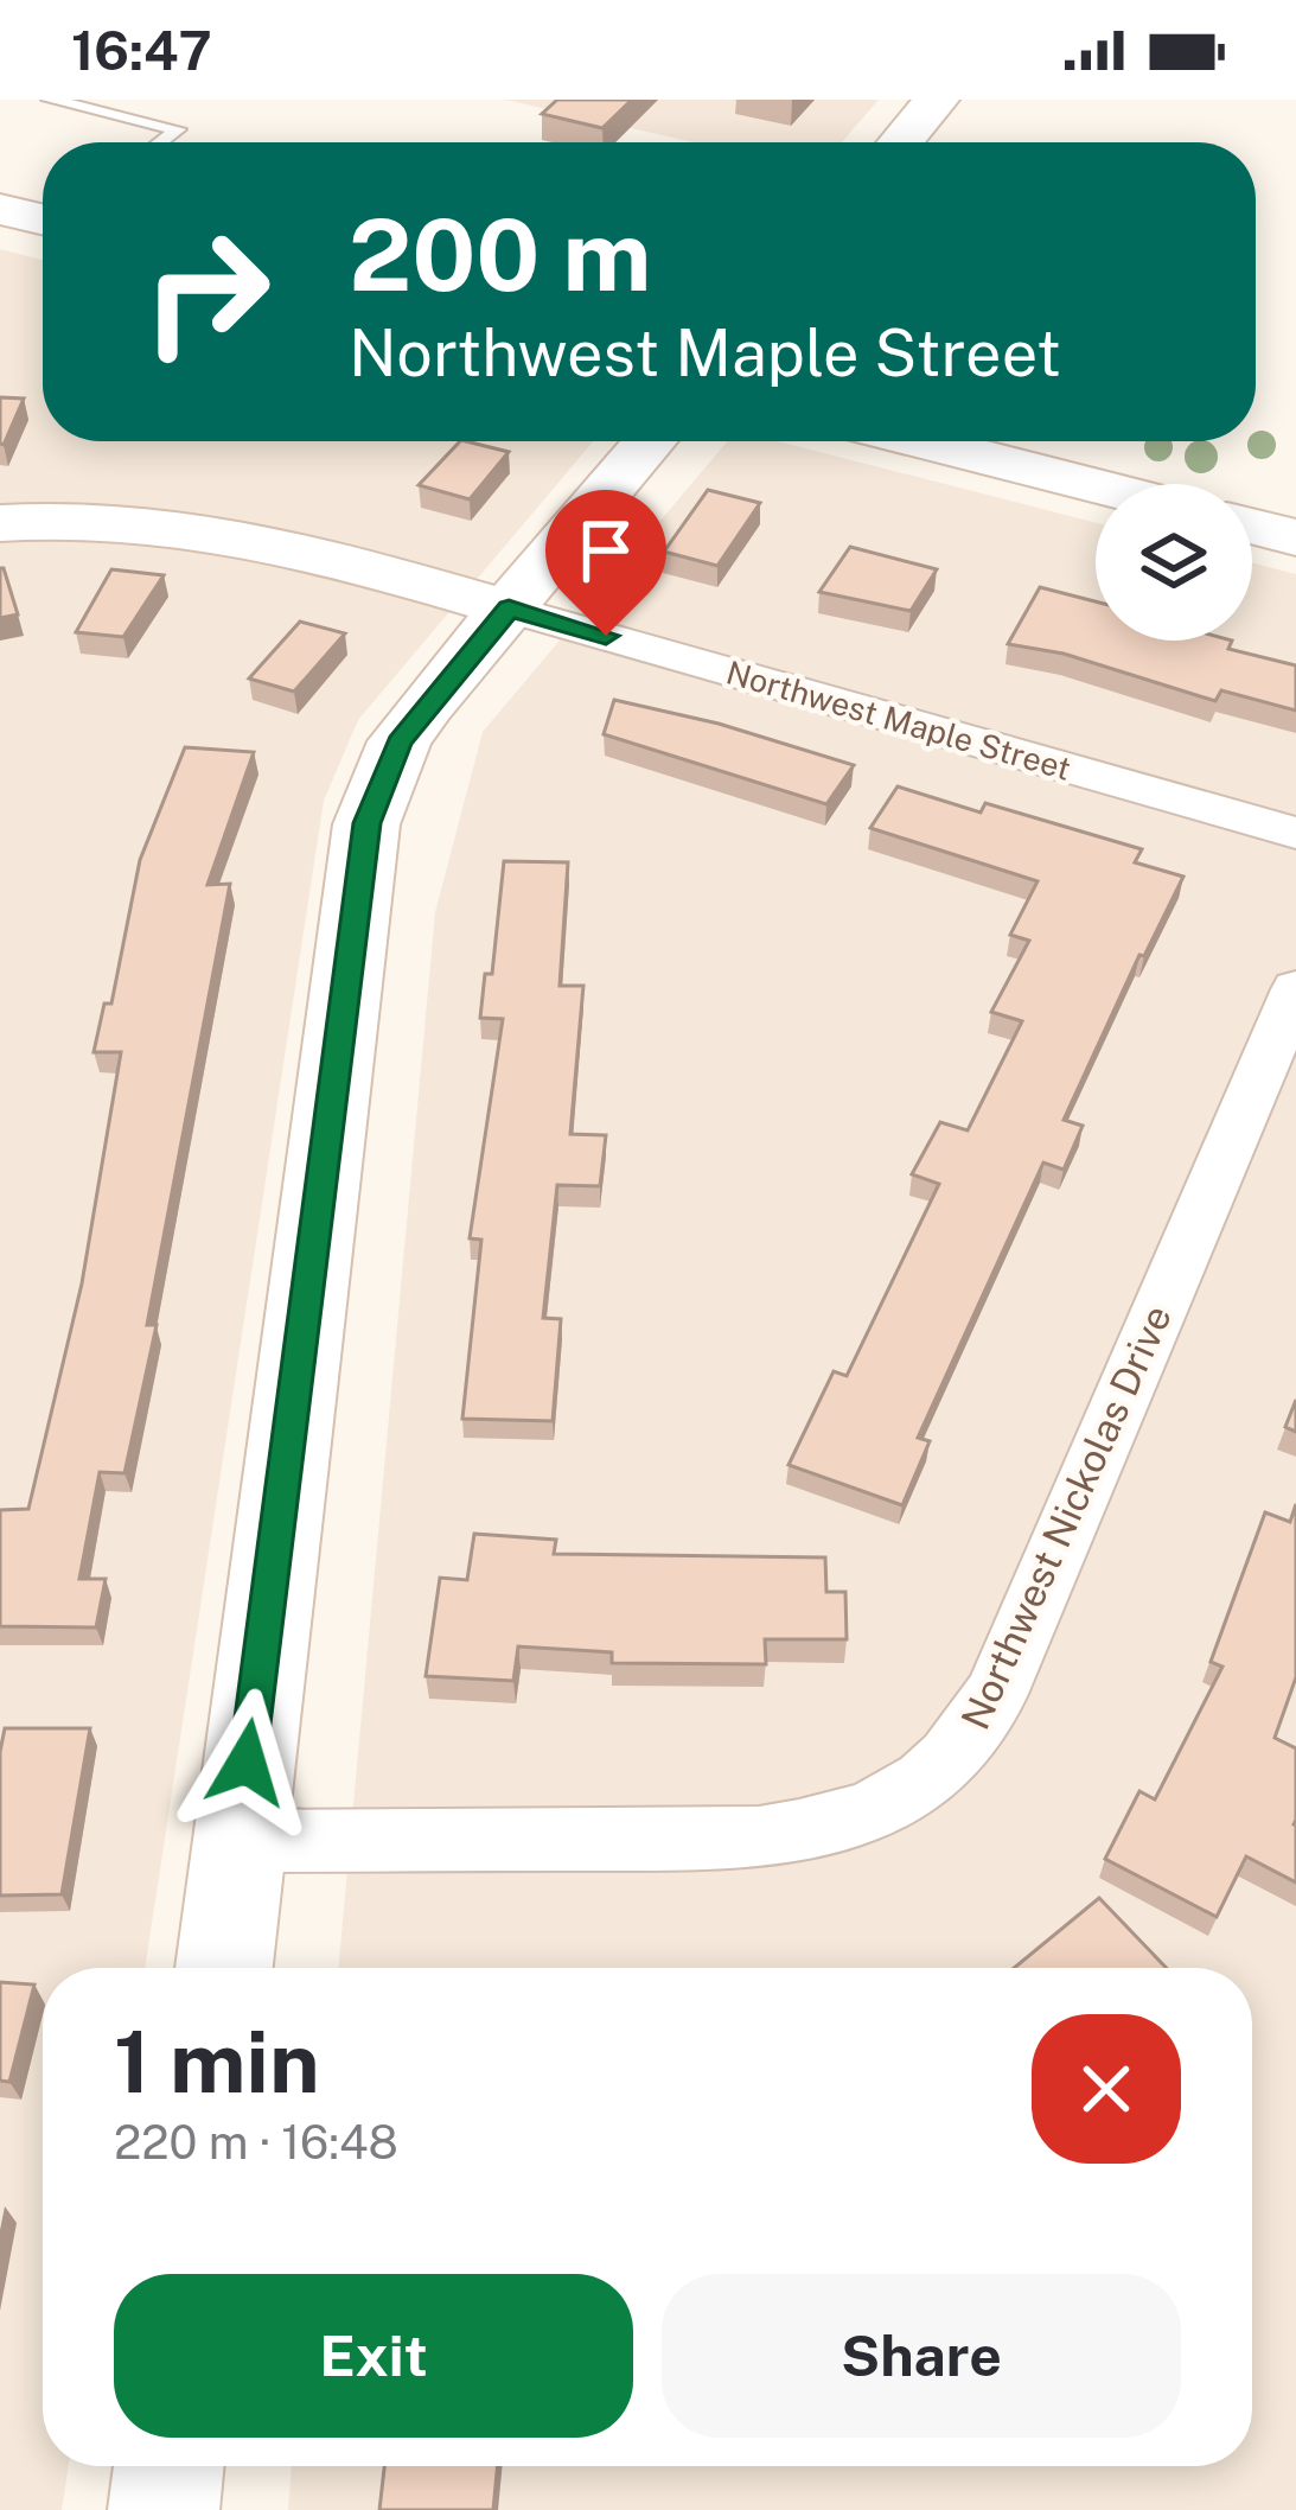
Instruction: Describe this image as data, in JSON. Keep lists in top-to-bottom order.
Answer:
{
  "streets": {
    "street": ["Northwest Maple Street", "Northwest Nickolas Drive"]
  },
  "page": {
    "status": "16:47",
    "turn": ["200 m", "Northwest Maple Street"],
    "heading": ["1 min", "220 m · 16:48"],
    "buttons": ["Exit", "Share"]
  }
}
